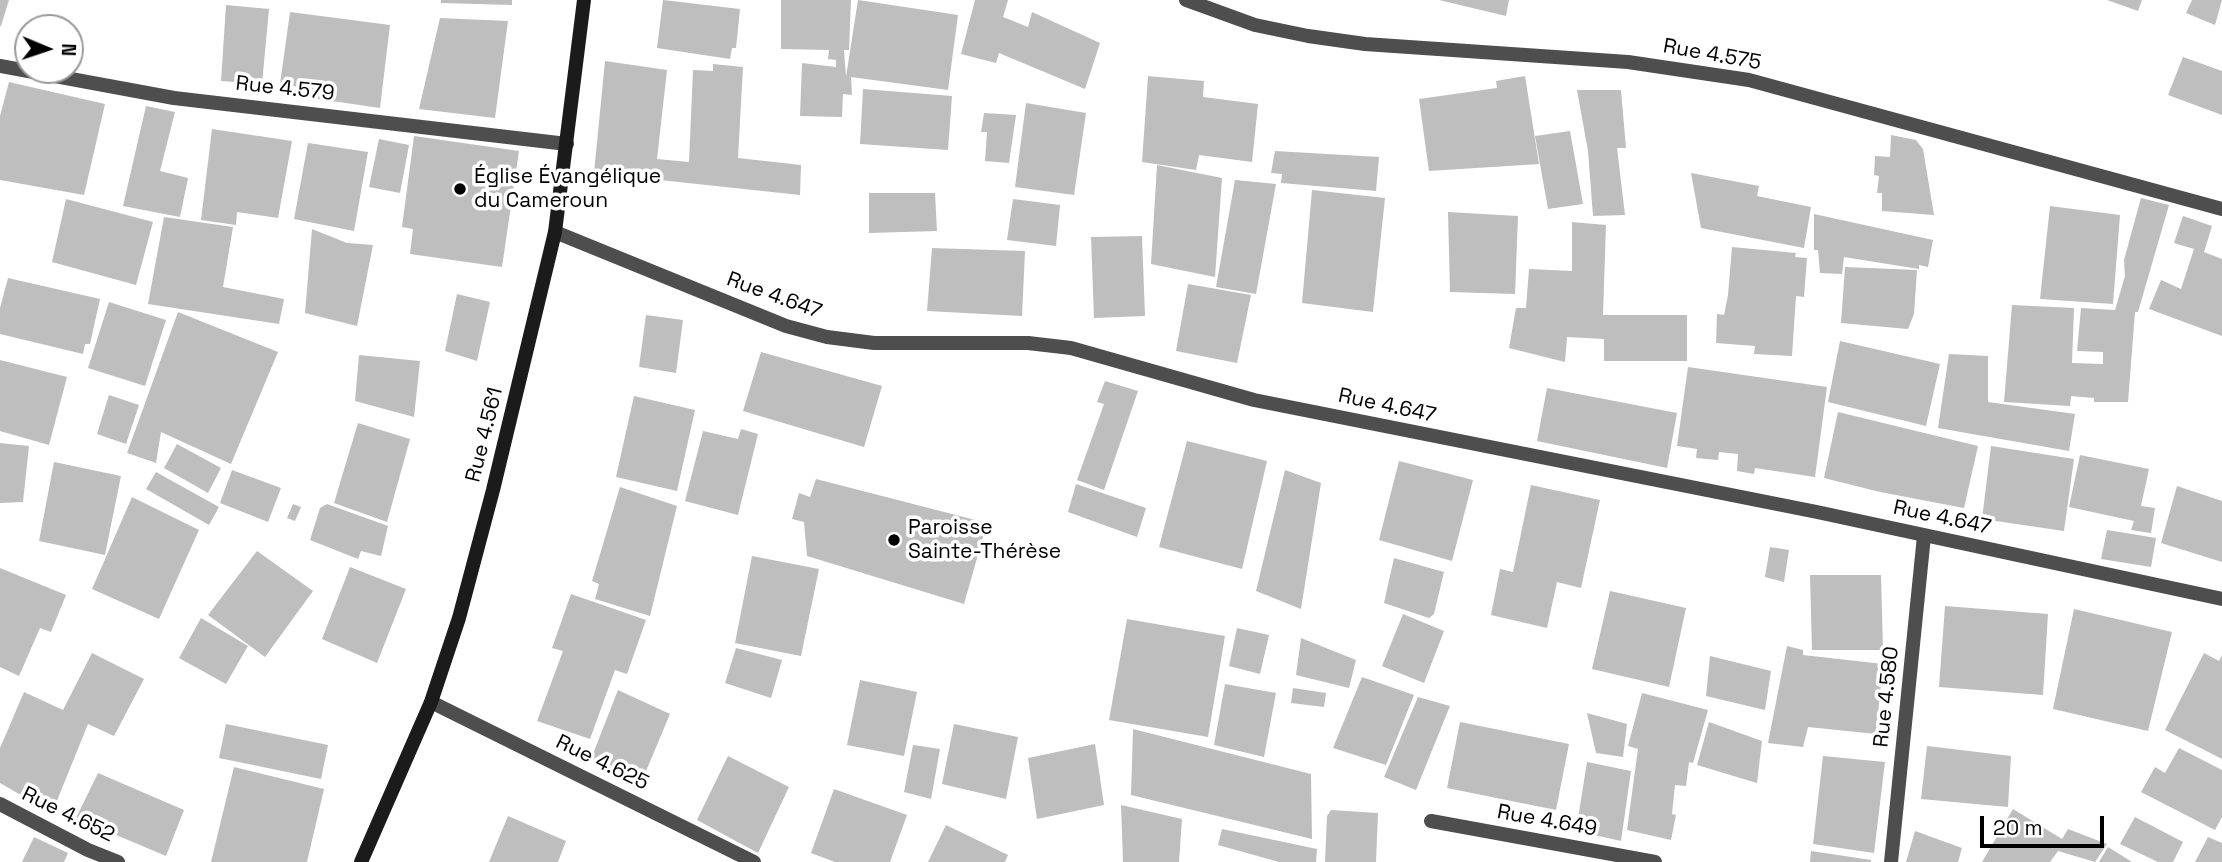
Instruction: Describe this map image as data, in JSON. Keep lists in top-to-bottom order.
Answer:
{
  "streets": {
    "main road": ["Rue 4.561"],
    "street": [
      "Rue 4.575",
      "Rue 4.579",
      "Rue 4.647",
      "Rue 4.580",
      "Rue 4.625",
      "Rue 4.652",
      "Rue 4.649"
    ]
  },
  "crossings": [
    ["Rue 4.579", "Rue 4.561"],
    ["Rue 4.647", "Rue 4.561"],
    ["Rue 4.647", "Rue 4.580"],
    ["Rue 4.561", "Rue 4.625"]
  ],
  "places": ["Église Évangélique du Cameroun", "Paroisse Sainte-Thérèse"],
  "scale_bar": "20 m",
  "north": "right"
}
